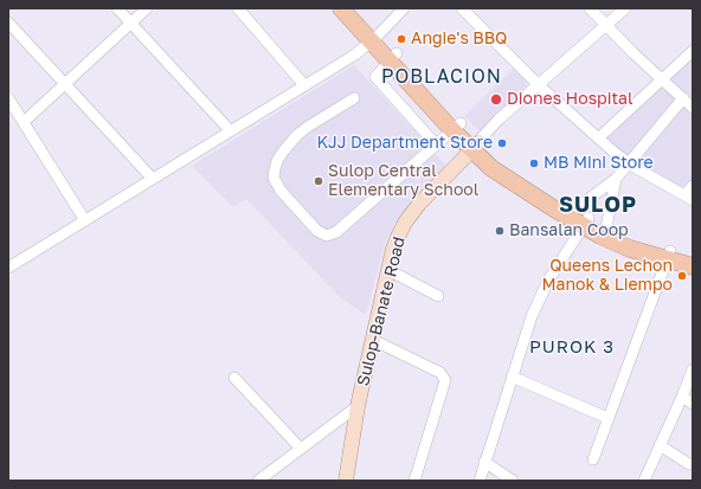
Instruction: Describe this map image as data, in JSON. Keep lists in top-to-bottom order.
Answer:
{
  "streets": {
    "main road": ["Sulop-Banate Road"]
  },
  "districts": ["POBLACION", "SULOP", "PUROK 3"],
  "places": [
    "Angie's BBQ",
    "Diones Hospital",
    "KJJ Department Store",
    "MB Mini Store",
    "Sulop Central Elementary School",
    "Bansalan Coop",
    "Queens Lechon Manok & Liempo"
  ]
}
